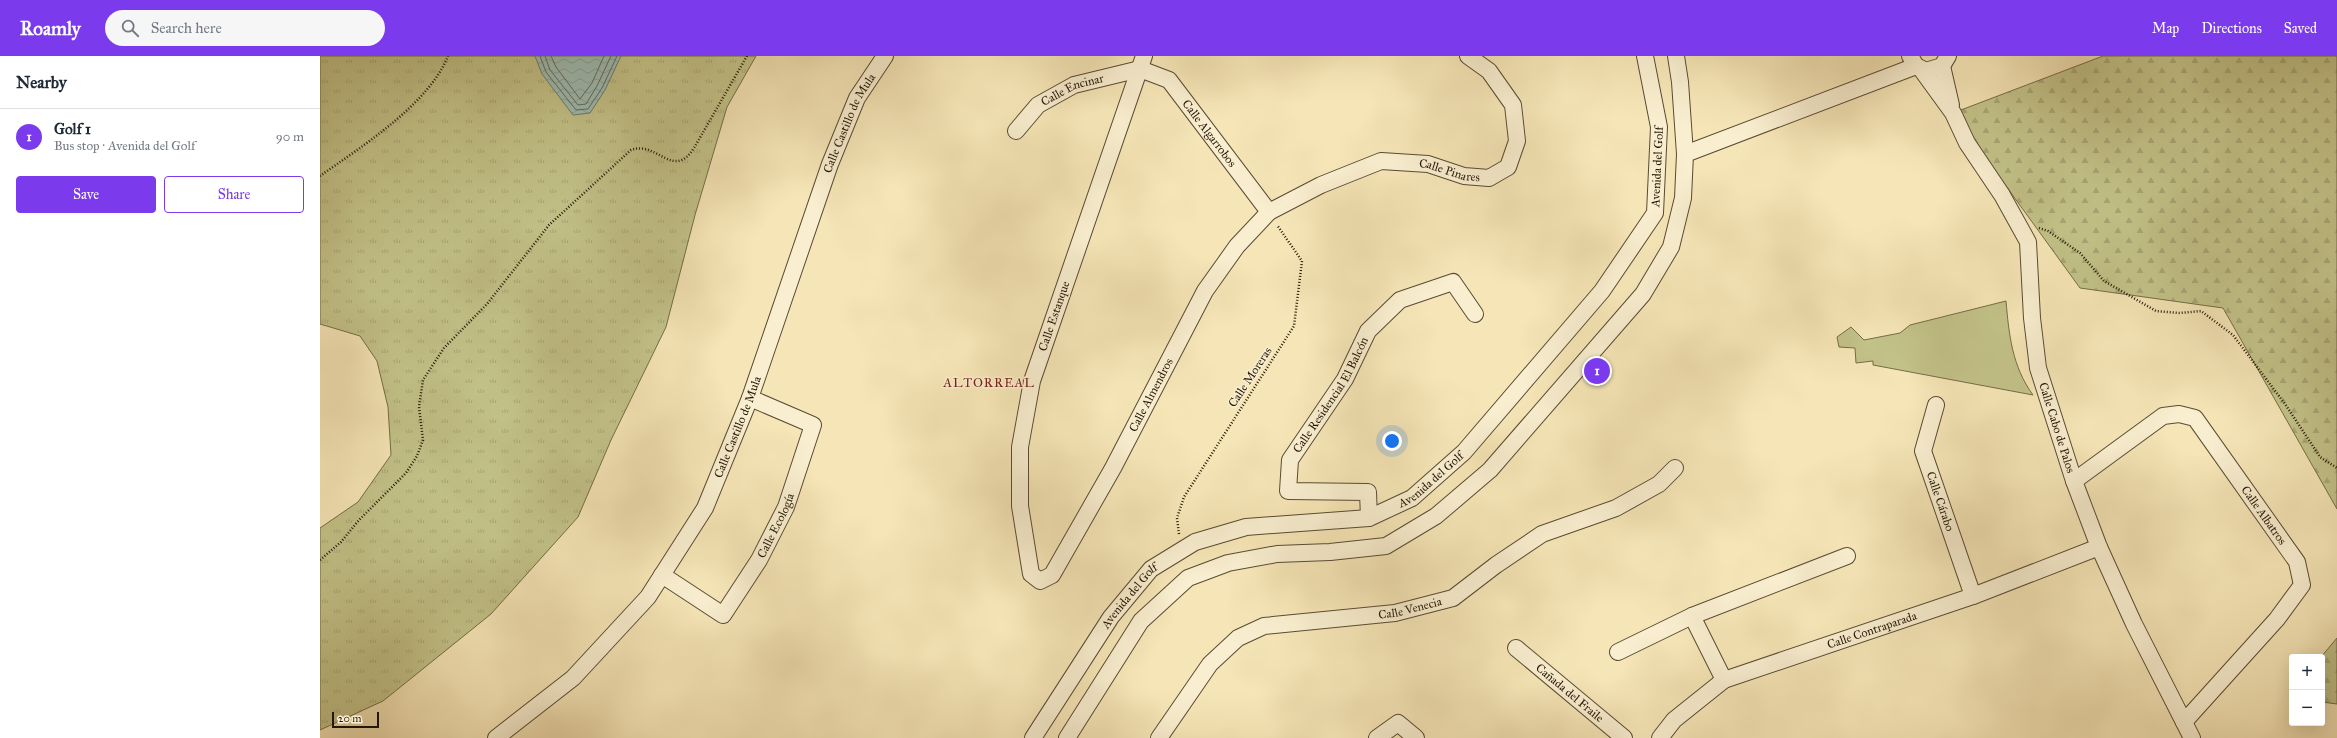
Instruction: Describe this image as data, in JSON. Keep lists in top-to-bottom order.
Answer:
{
  "streets": {
    "street": [
      "Calle Encinar",
      "Calle Castillo de Mula",
      "Calle Algarrobos",
      "Avenida del Golf",
      "Calle Pinares",
      "Calle Estanque",
      "Calle Almendros",
      "Calle Residencial El Balcón",
      "Calle Cabo de Palos",
      "Calle Cárabo",
      "Calle Albatros",
      "Calle Ecología",
      "Calle Venecia",
      "Calle Contraparada",
      "Cañada del Fraile"
    ],
    "path": ["Calle Moreras"]
  },
  "crossings": [
    ["Calle Encinar", "Calle Algarrobos"],
    ["Calle Encinar", "Calle Estanque"],
    ["Calle Castillo de Mula", "Calle Ecología"],
    ["Calle Algarrobos", "Calle Pinares"],
    ["Calle Algarrobos", "Calle Estanque"],
    ["Calle Algarrobos", "Calle Moreras"],
    ["Calle Algarrobos", "Calle Almendros"],
    ["Avenida del Golf", "Calle Moreras"],
    ["Avenida del Golf", "Calle Residencial El Balcón"],
    ["Calle Pinares", "Calle Moreras"],
    ["Calle Pinares", "Calle Almendros"],
    ["Calle Estanque", "Calle Almendros"],
    ["Calle Moreras", "Calle Almendros"],
    ["Calle Cabo de Palos", "Calle Albatros"],
    ["Calle Cabo de Palos", "Calle Contraparada"],
    ["Calle Cárabo", "Calle Contraparada"]
  ],
  "districts": ["ALTORREAL"],
  "scale_bar": "20 m",
  "page": {
    "header": "Roamly",
    "search": "Search here",
    "nav": ["Map", "Directions", "Saved"],
    "heading": "Nearby",
    "list": [
      {
        "mark": "1",
        "name": "Golf 1",
        "note": "Bus stop · Avenida del Golf",
        "value": "90 m"
      }
    ],
    "buttons": ["Save", "Share"],
    "pins": "1",
    "map_buttons": ["+", "−"],
    "scale": "20 m"
  }
}
